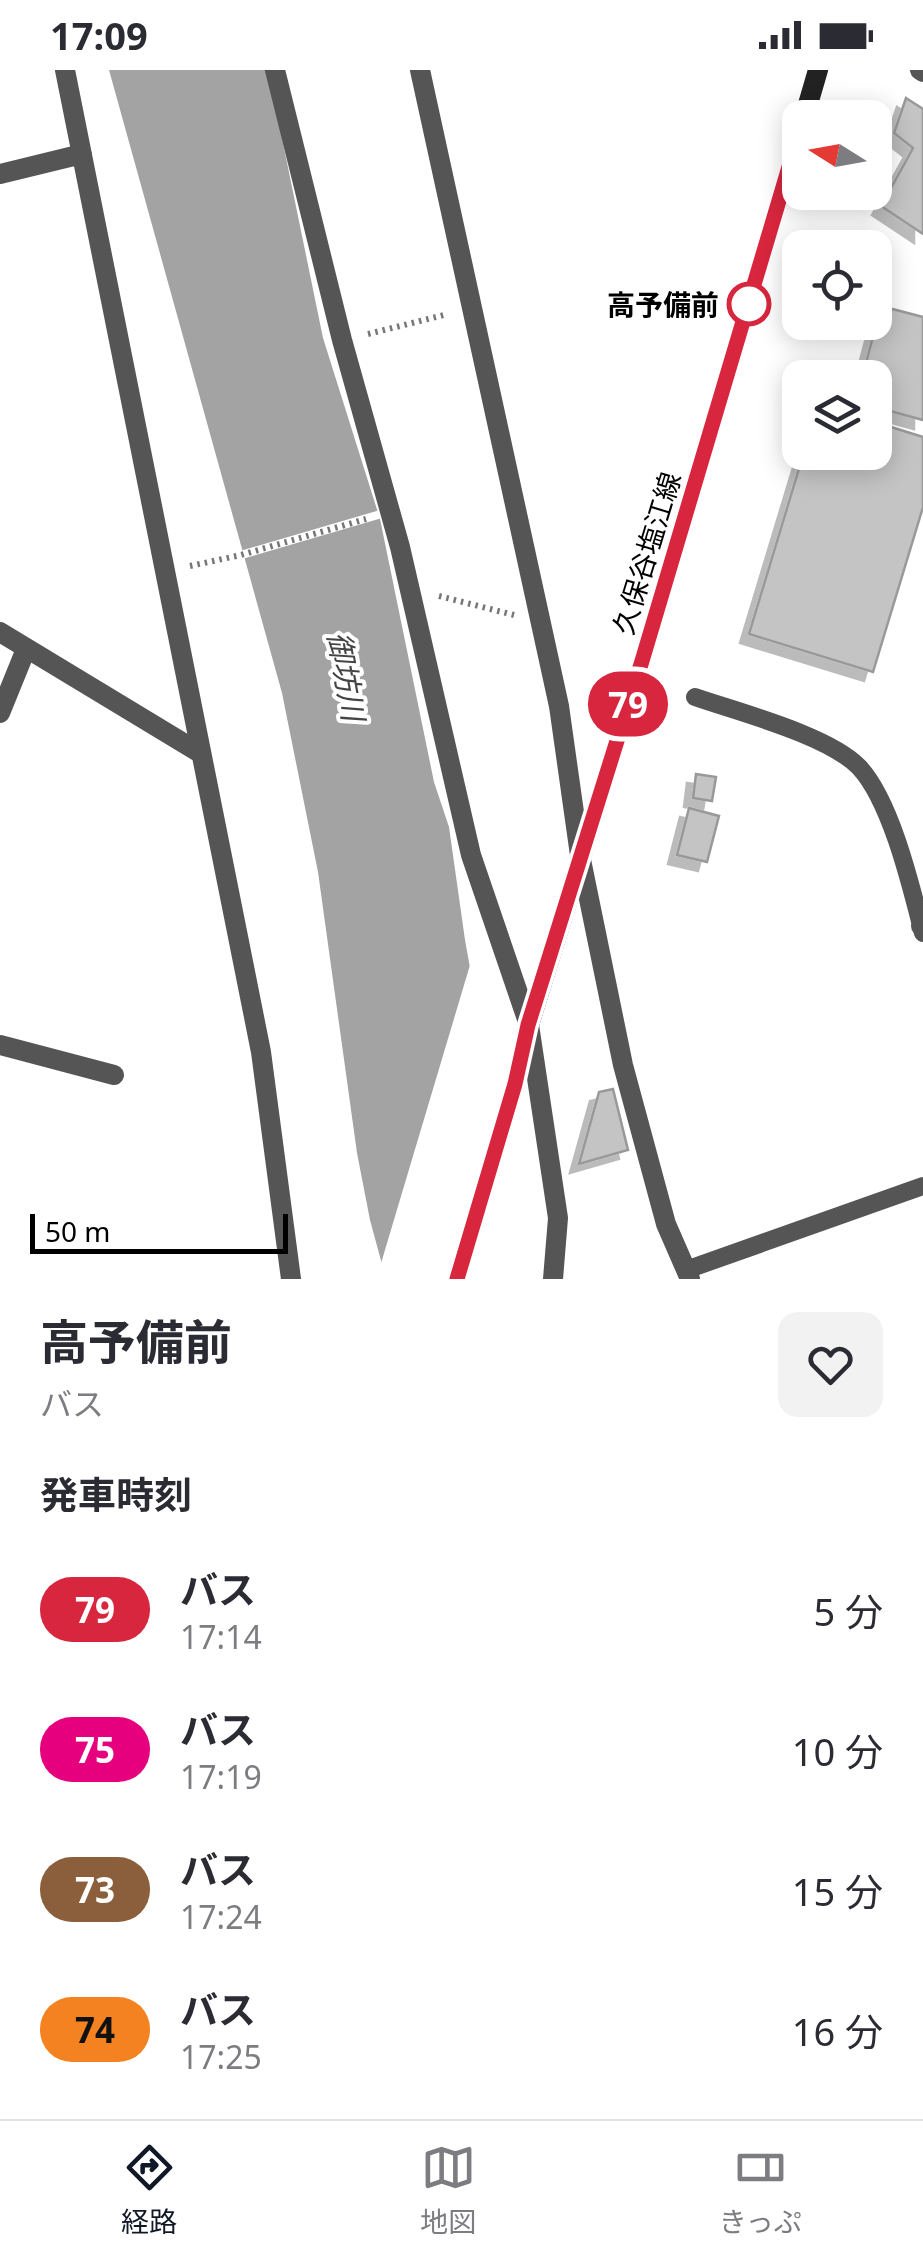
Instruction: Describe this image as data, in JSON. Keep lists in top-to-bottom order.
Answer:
{
  "streets": {
    "main road": ["久保谷塩江線"]
  },
  "water": ["御坊川"],
  "places": ["高予備前"],
  "lines": ["bus line 79"],
  "scale_bar": "50 m",
  "north": "left",
  "page": {
    "status": "17:09",
    "on_map": "79",
    "scale": "50 m",
    "heading": [
      ["高予備前", "バス"],
      "発車時刻"
    ],
    "list": [
      {
        "mark": "79",
        "name": "バス",
        "note": "17:14",
        "value": "5 分"
      },
      {
        "mark": "75",
        "name": "バス",
        "note": "17:19",
        "value": "10 分"
      },
      {
        "mark": "73",
        "name": "バス",
        "note": "17:24",
        "value": "15 分"
      },
      {
        "mark": "74",
        "name": "バス",
        "note": "17:25",
        "value": "16 分"
      }
    ],
    "tabs": ["経路", "地図", "きっぷ"]
  }
}
